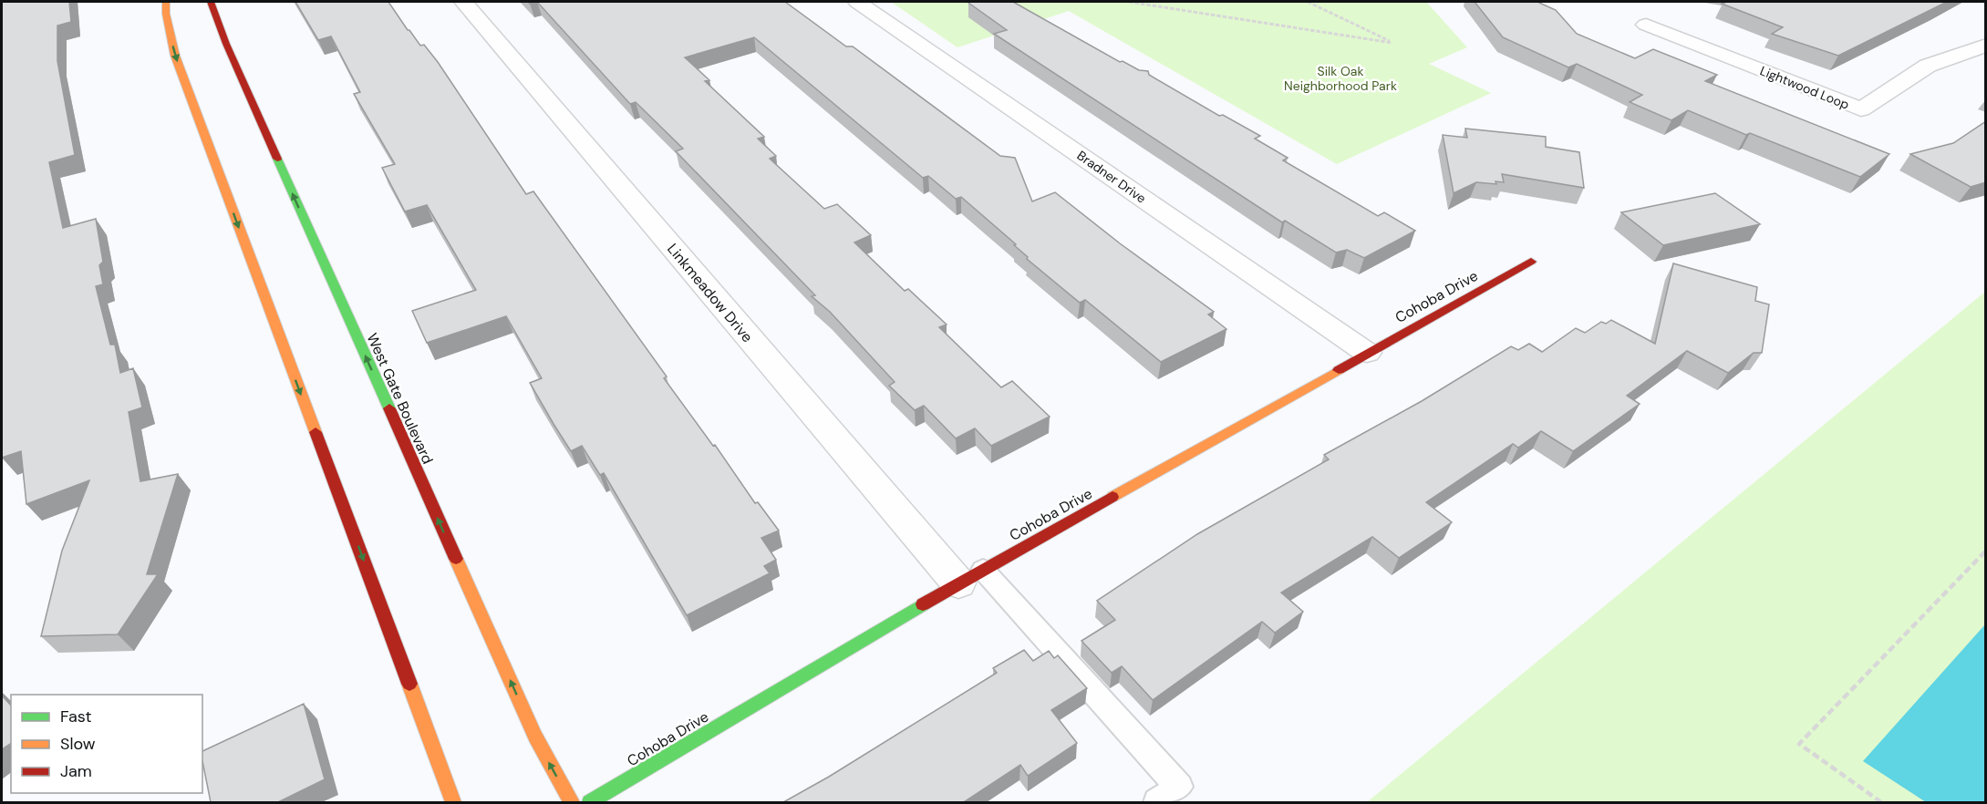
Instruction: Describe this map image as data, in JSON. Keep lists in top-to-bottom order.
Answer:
{
  "streets": {
    "main road": ["Cohoba Drive", "West Gate Boulevard"],
    "street": ["Lightwood Loop", "Bradner Drive", "Linkmeadow Drive"]
  },
  "crossings": [
    ["Bradner Drive", "Cohoba Drive"],
    ["Linkmeadow Drive", "Cohoba Drive"]
  ],
  "parks": ["Silk Oak Neighborhood Park"],
  "legend": ["Fast", "Slow", "Jam"]
}
